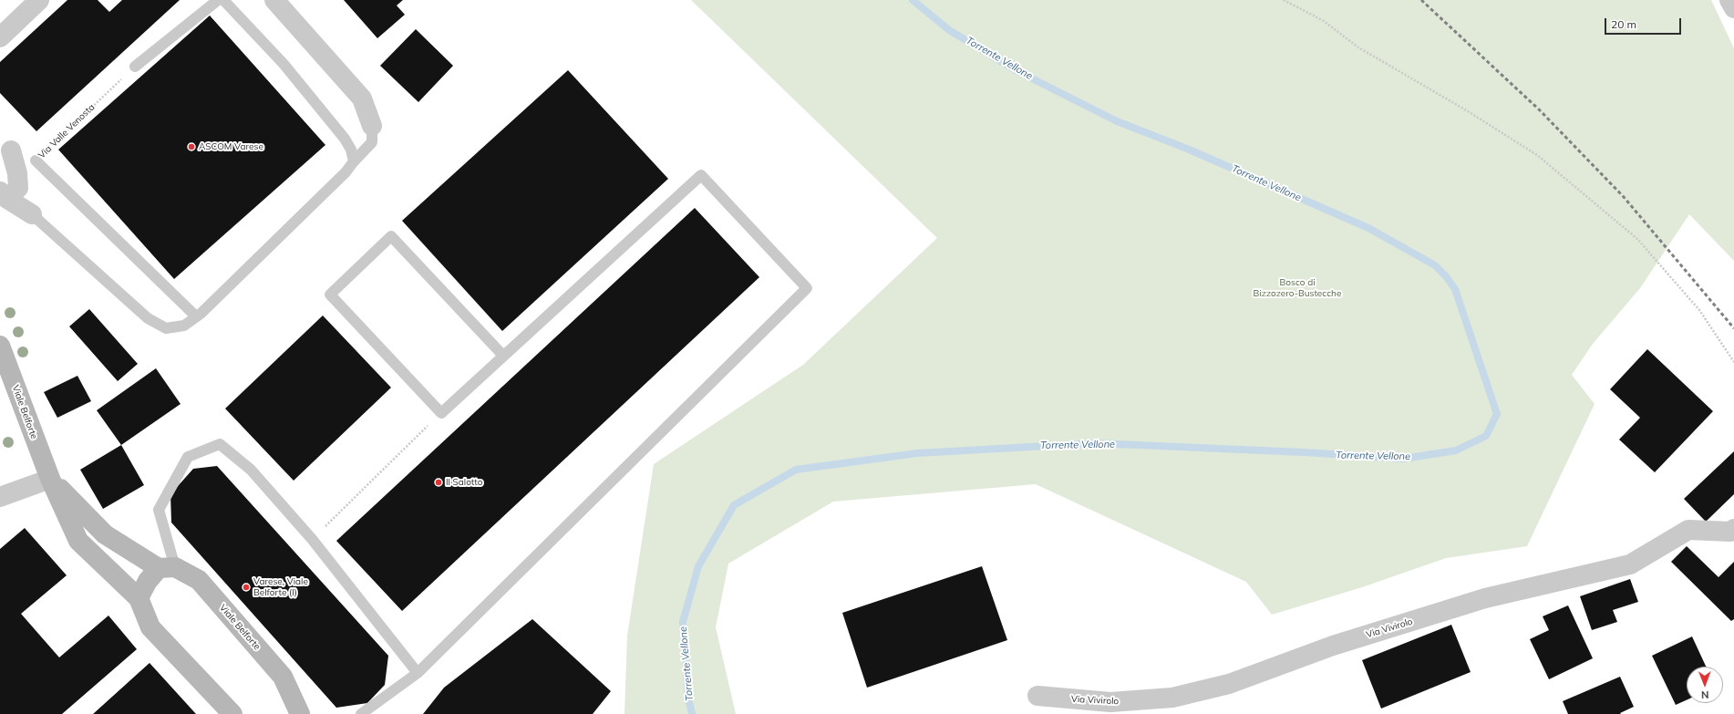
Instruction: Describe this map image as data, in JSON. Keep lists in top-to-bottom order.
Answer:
{
  "streets": {
    "main road": ["Viale Belforte"],
    "street": ["Via Vivirolo"],
    "lane": ["Via Valle Venosta"]
  },
  "water": ["Torrente Vellone"],
  "parks": ["Bosco di Bizzozero-Bustecche"],
  "places": ["ASCOM Varese", "Il Salotto", "Varese, Viale Belforte (I)"],
  "scale_bar": "20 m",
  "north": "bottom"
}
